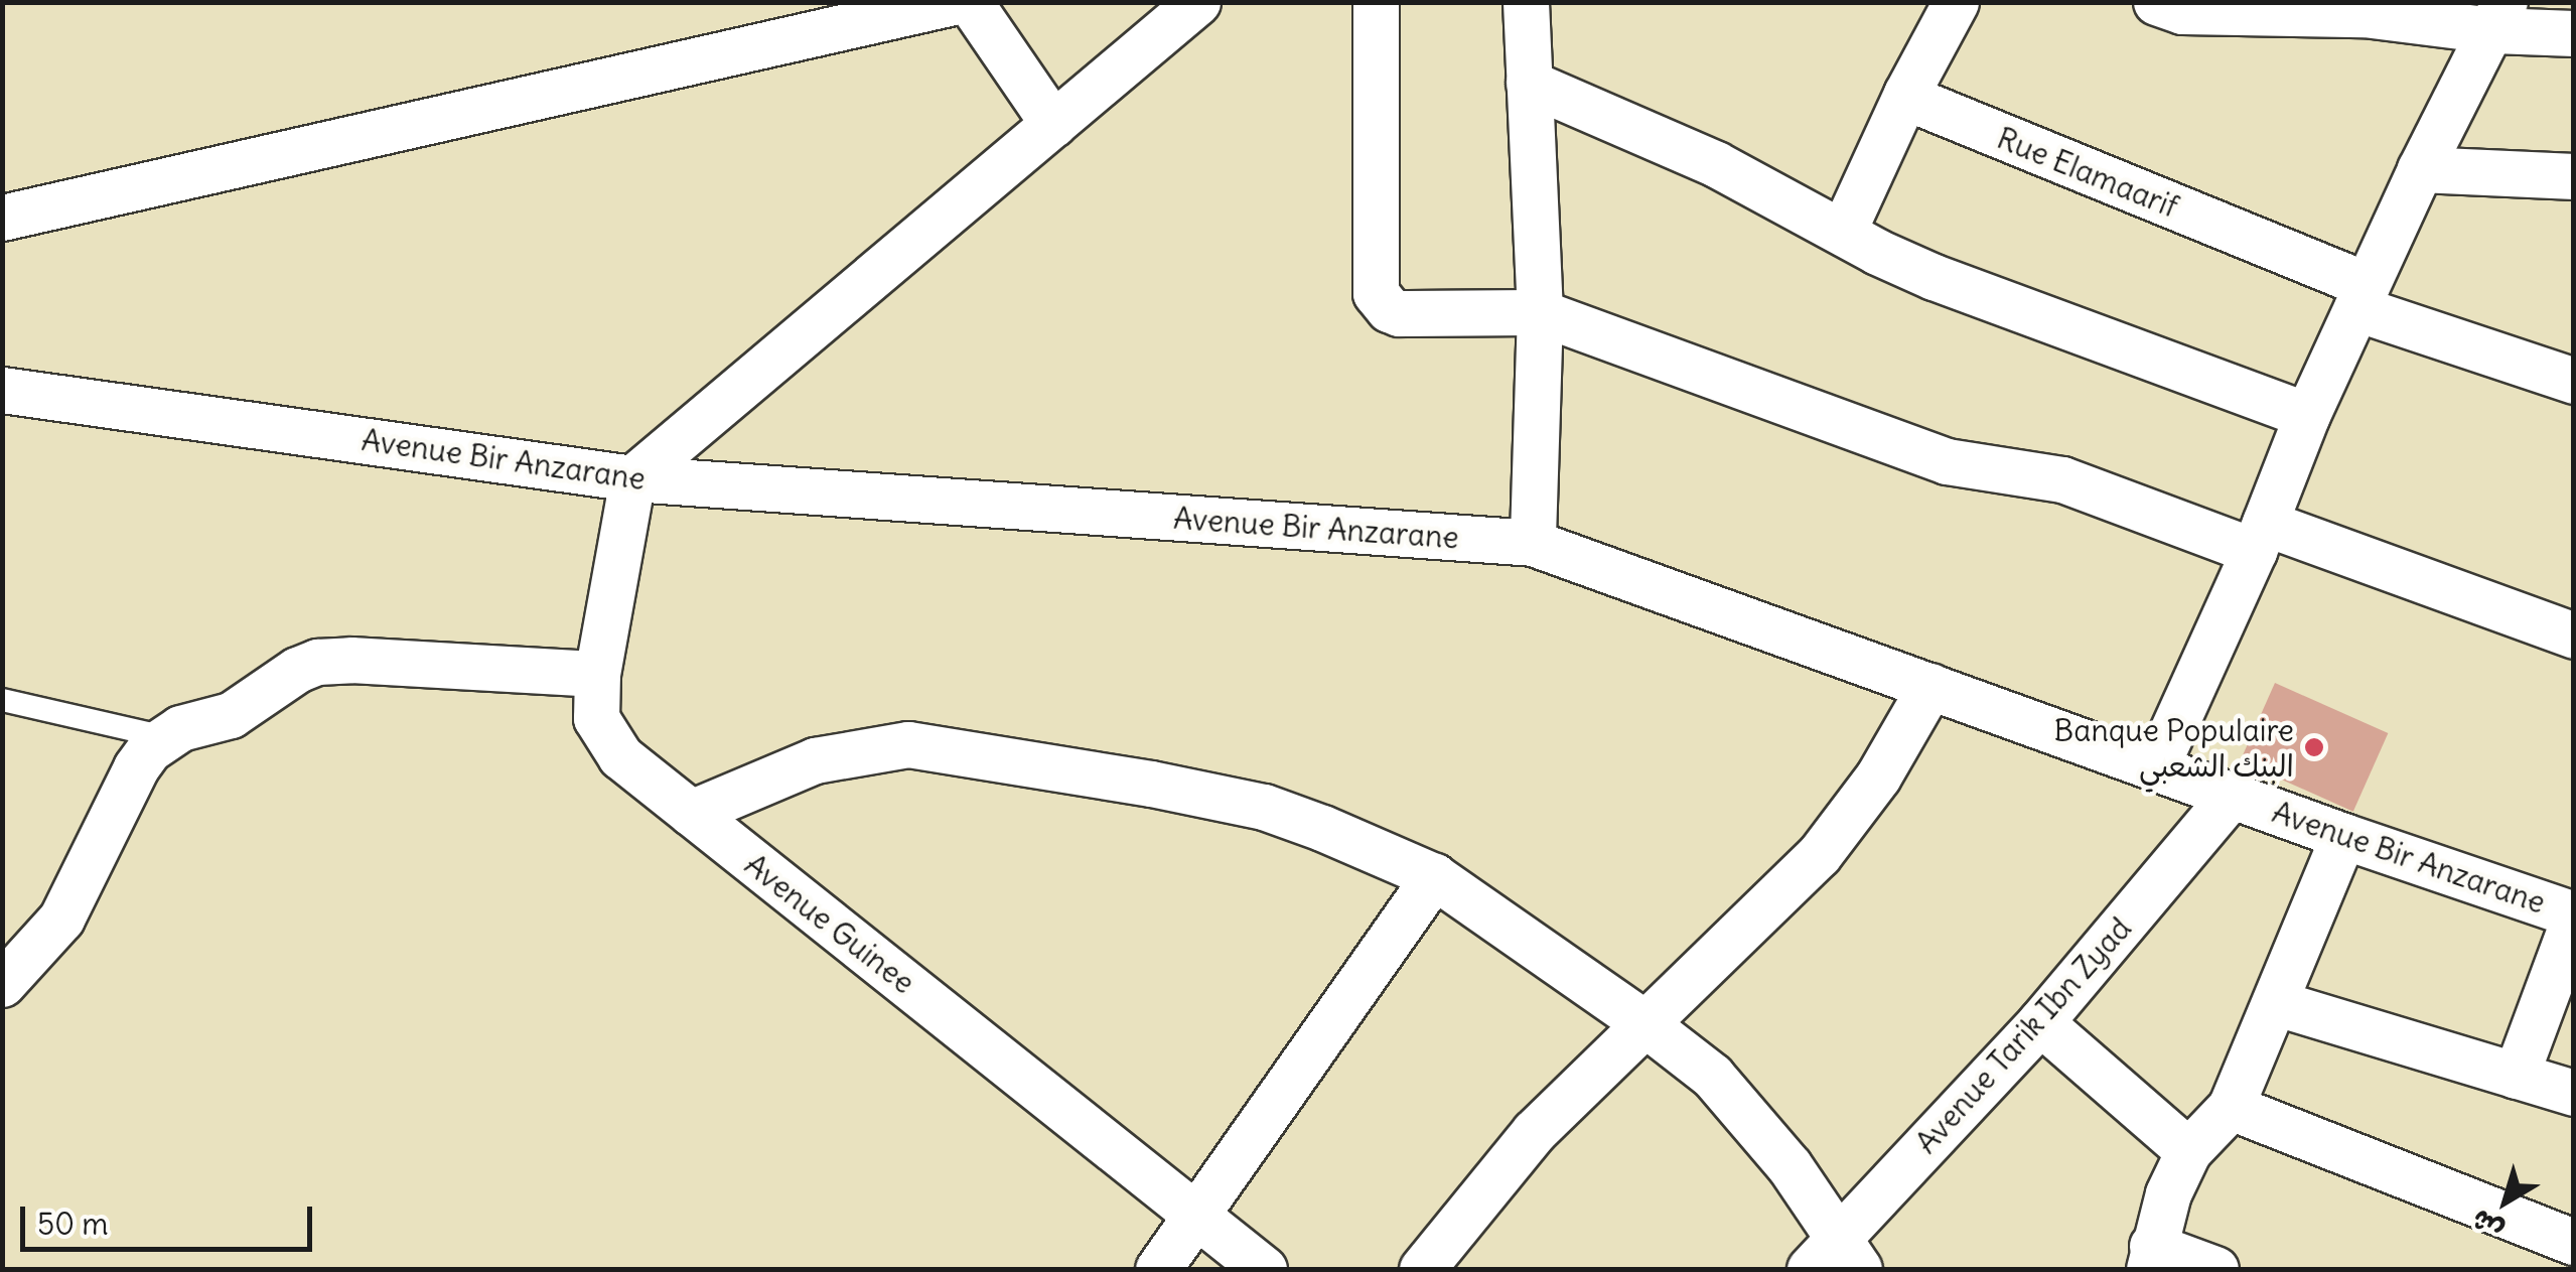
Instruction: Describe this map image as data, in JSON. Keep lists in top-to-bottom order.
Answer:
{
  "streets": {
    "street": [
      "Rue Elamaarif",
      "Avenue Bir Anzarane",
      "Avenue Guinee",
      "Avenue Tarik Ibn Zyad"
    ]
  },
  "crossings": [
    ["Avenue Bir Anzarane", "Avenue Guinee"],
    ["Avenue Bir Anzarane", "Avenue Tarik Ibn Zyad"]
  ],
  "places": ["Banque Populaire البنك الشعبي"],
  "scale_bar": "50 m",
  "north": "bottom left"
}
